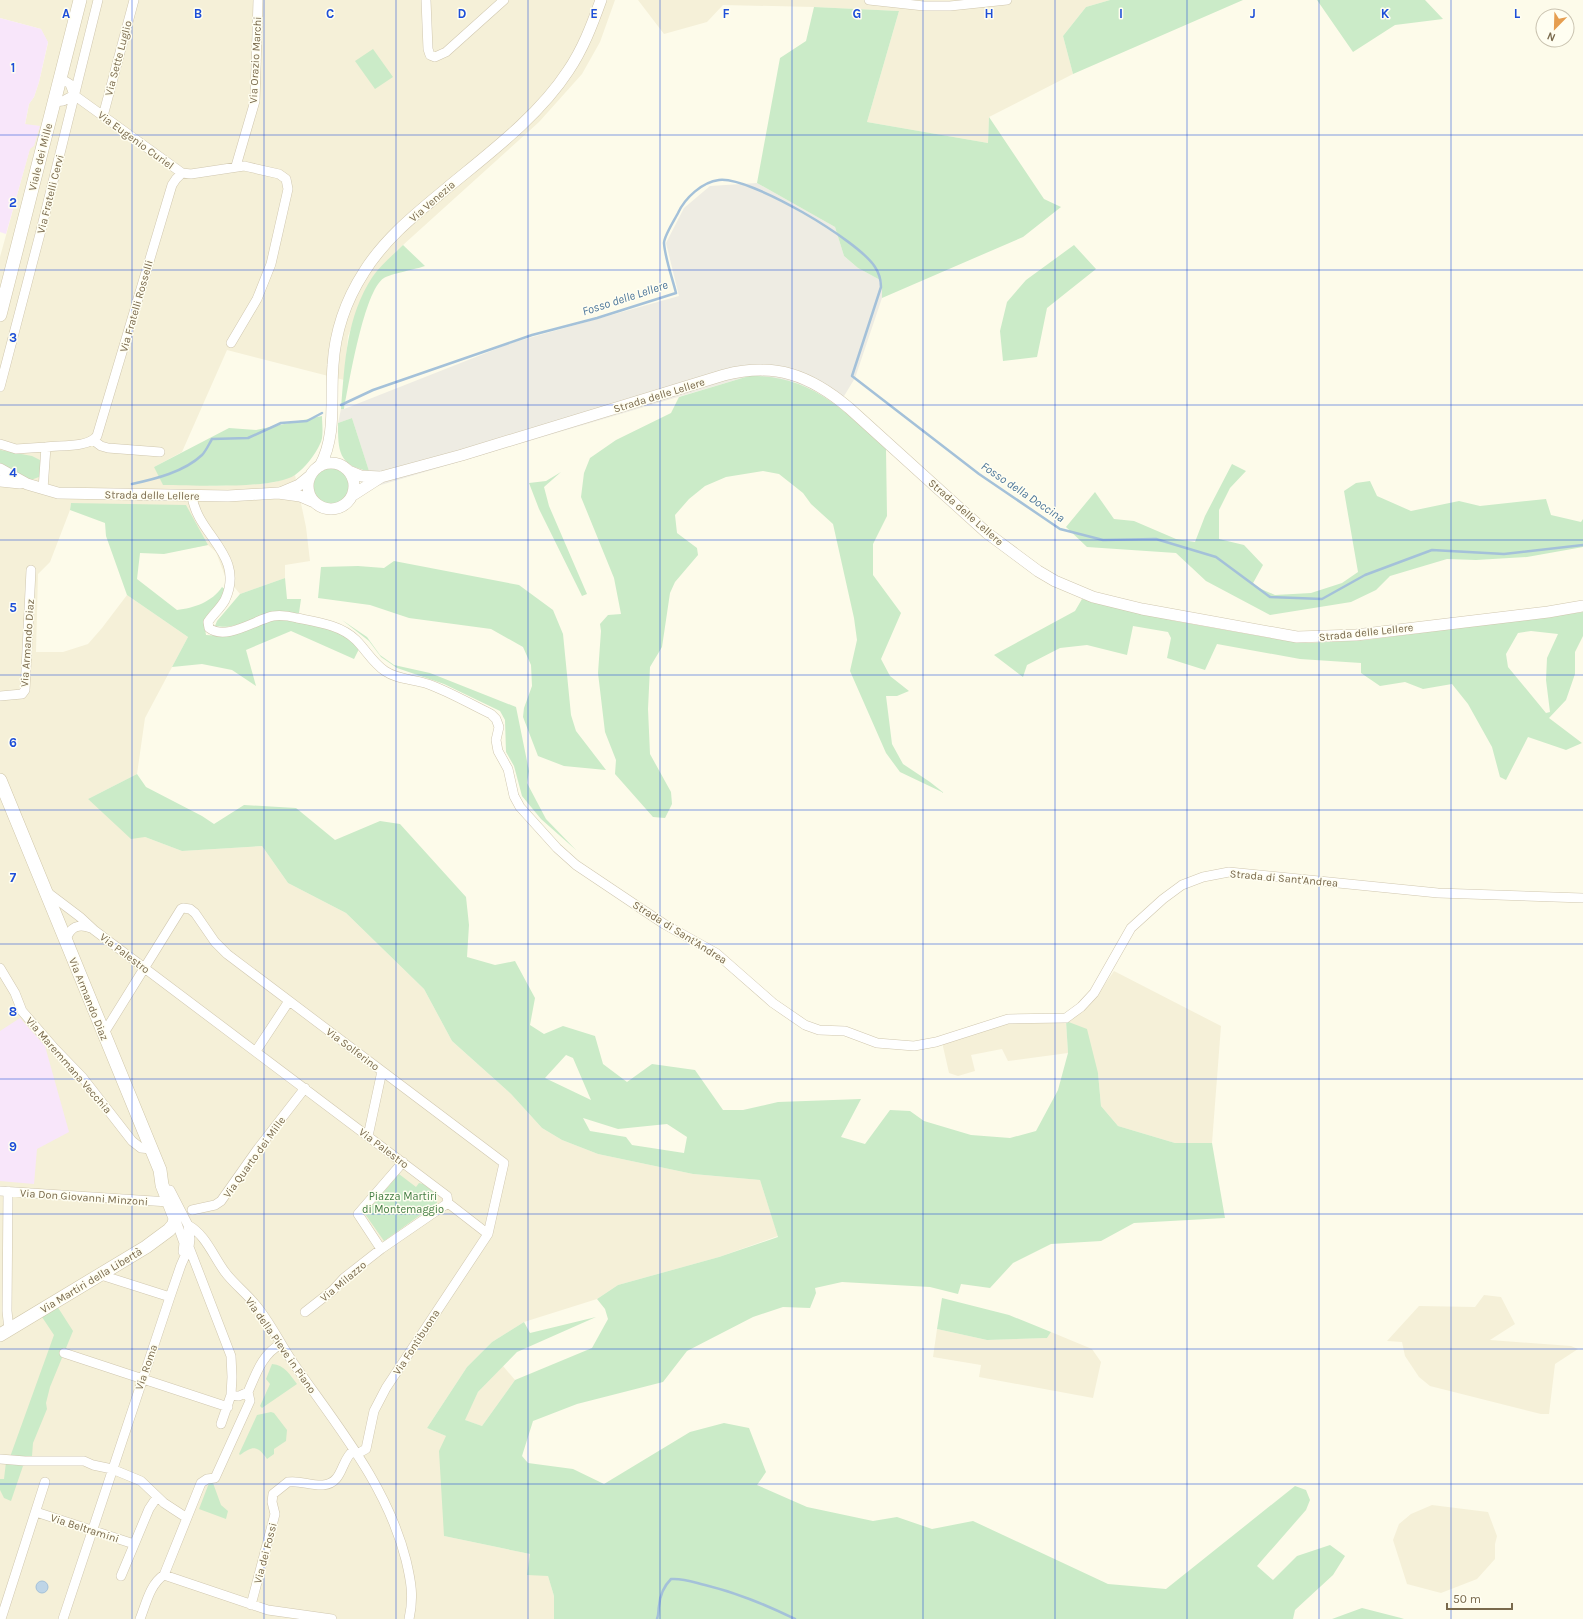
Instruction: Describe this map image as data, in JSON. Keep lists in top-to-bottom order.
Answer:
{
  "streets": {
    "main road": ["Viale dei Mille", "Via Armando Diaz", "Via Martiri della Libertà"],
    "street": [
      "Via Sette Luglio",
      "Via Orazio Marchi",
      "Via Eugenio Curiel",
      "Via Fratelli Cervi",
      "Via Venezia",
      "Via Fratelli Rosselli",
      "Strada delle Lellere",
      "Strada di Sant'Andrea",
      "Via Palestro",
      "Via Solferino",
      "Via Maremmana Vecchia",
      "Via Quarto dei Mille",
      "Via Don Giovanni Minzoni",
      "Via Milazzo",
      "Via Fontibuona",
      "Via della Pieve in Piano",
      "Via Roma",
      "Via Beltramini",
      "Via dei Fossi"
    ]
  },
  "crossings": [
    ["Via Sette Luglio", "Via Eugenio Curiel"],
    ["Via Orazio Marchi", "Via Eugenio Curiel"],
    ["Via Eugenio Curiel", "Viale dei Mille"],
    ["Via Eugenio Curiel", "Via Fratelli Cervi"],
    ["Via Eugenio Curiel", "Via Fratelli Rosselli"],
    ["Via Venezia", "Strada delle Lellere"],
    ["Strada delle Lellere", "Strada di Sant'Andrea"],
    ["Via Armando Diaz", "Via Palestro"],
    ["Via Armando Diaz", "Via Maremmana Vecchia"],
    ["Via Armando Diaz", "Via Don Giovanni Minzoni"],
    ["Via Armando Diaz", "Via Martiri della Libertà"],
    ["Via Armando Diaz", "Via Roma"],
    ["Via Palestro", "Via Solferino"],
    ["Via Palestro", "Via Quarto dei Mille"],
    ["Via Palestro", "Via Fontibuona"],
    ["Via Martiri della Libertà", "Via Roma"],
    ["Via Fontibuona", "Via della Pieve in Piano"],
    ["Via Fontibuona", "Via dei Fossi"],
    ["Via della Pieve in Piano", "Via Roma"],
    ["Via della Pieve in Piano", "Via dei Fossi"],
    ["Via Roma", "Via Beltramini"]
  ],
  "water": ["Fosso delle Lellere", "Fosso della Doccina"],
  "parks": ["Piazza Martiri di Montemaggio"],
  "scale_bar": "50 m",
  "north": "bottom left",
  "grid": {
    "columns": [
      "A",
      "B",
      "C",
      "D",
      "E",
      "F",
      "G",
      "H",
      "I",
      "J",
      "K",
      "L"
    ],
    "rows": [
      "1",
      "2",
      "3",
      "4",
      "5",
      "6",
      "7",
      "8",
      "9"
    ]
  }
}
